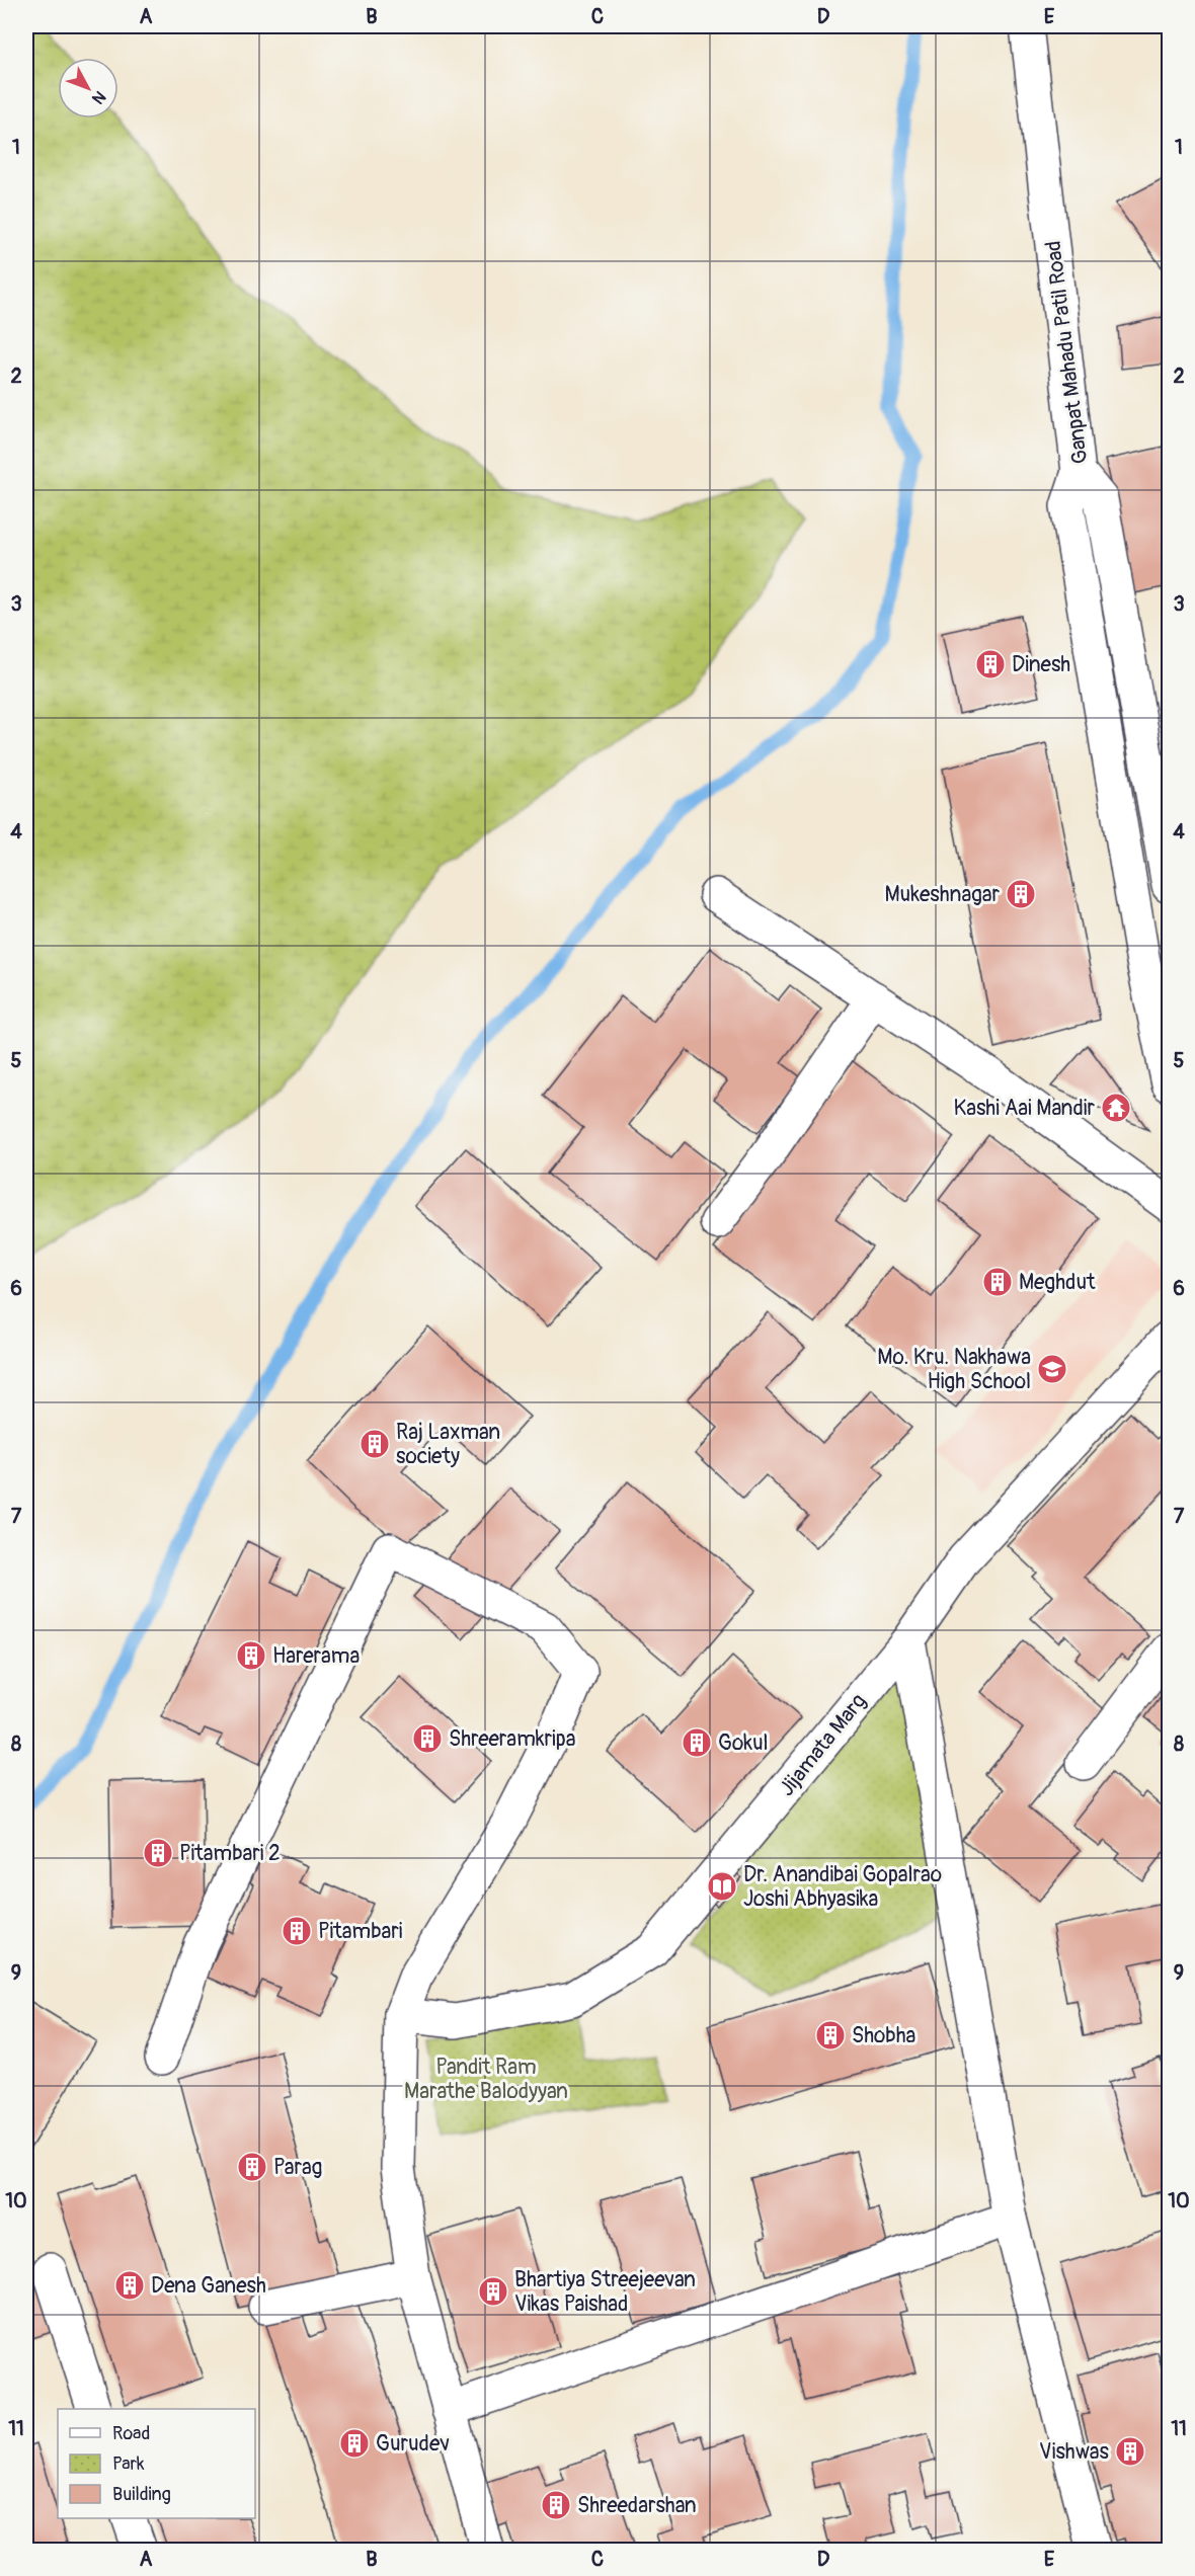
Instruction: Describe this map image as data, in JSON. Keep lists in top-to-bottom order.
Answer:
{
  "streets": {
    "street": ["Ganpat Mahadu Patil Road", "Jijamata Marg"]
  },
  "parks": ["Pandit Ram Marathe Balodyyan"],
  "places": {
    "building": [
      "Dinesh",
      "Mukeshnagar",
      "Meghdut",
      "Raj Laxman society",
      "Harerama",
      "Shreeramkripa",
      "Gokul",
      "Pitambari 2",
      "Pitambari",
      "Shobha",
      "Parag",
      "Dena Ganesh",
      "Bhartiya Streejeevan Vikas Paishad",
      "Gurudev",
      "Vishwas",
      "Shreedarshan"
    ],
    "temple": ["Kashi Aai Mandir"],
    "school or university": ["Mo. Kru. Nakhawa High School"],
    "library": ["Dr. Anandibai Gopalrao Joshi Abhyasika"]
  },
  "legend": ["Road", "Park", "Building"],
  "north": "bottom right",
  "grid": {
    "columns": [
      "A",
      "B",
      "C",
      "D",
      "E"
    ],
    "rows": [
      "1",
      "2",
      "3",
      "4",
      "5",
      "6",
      "7",
      "8",
      "9",
      "10",
      "11"
    ]
  }
}
